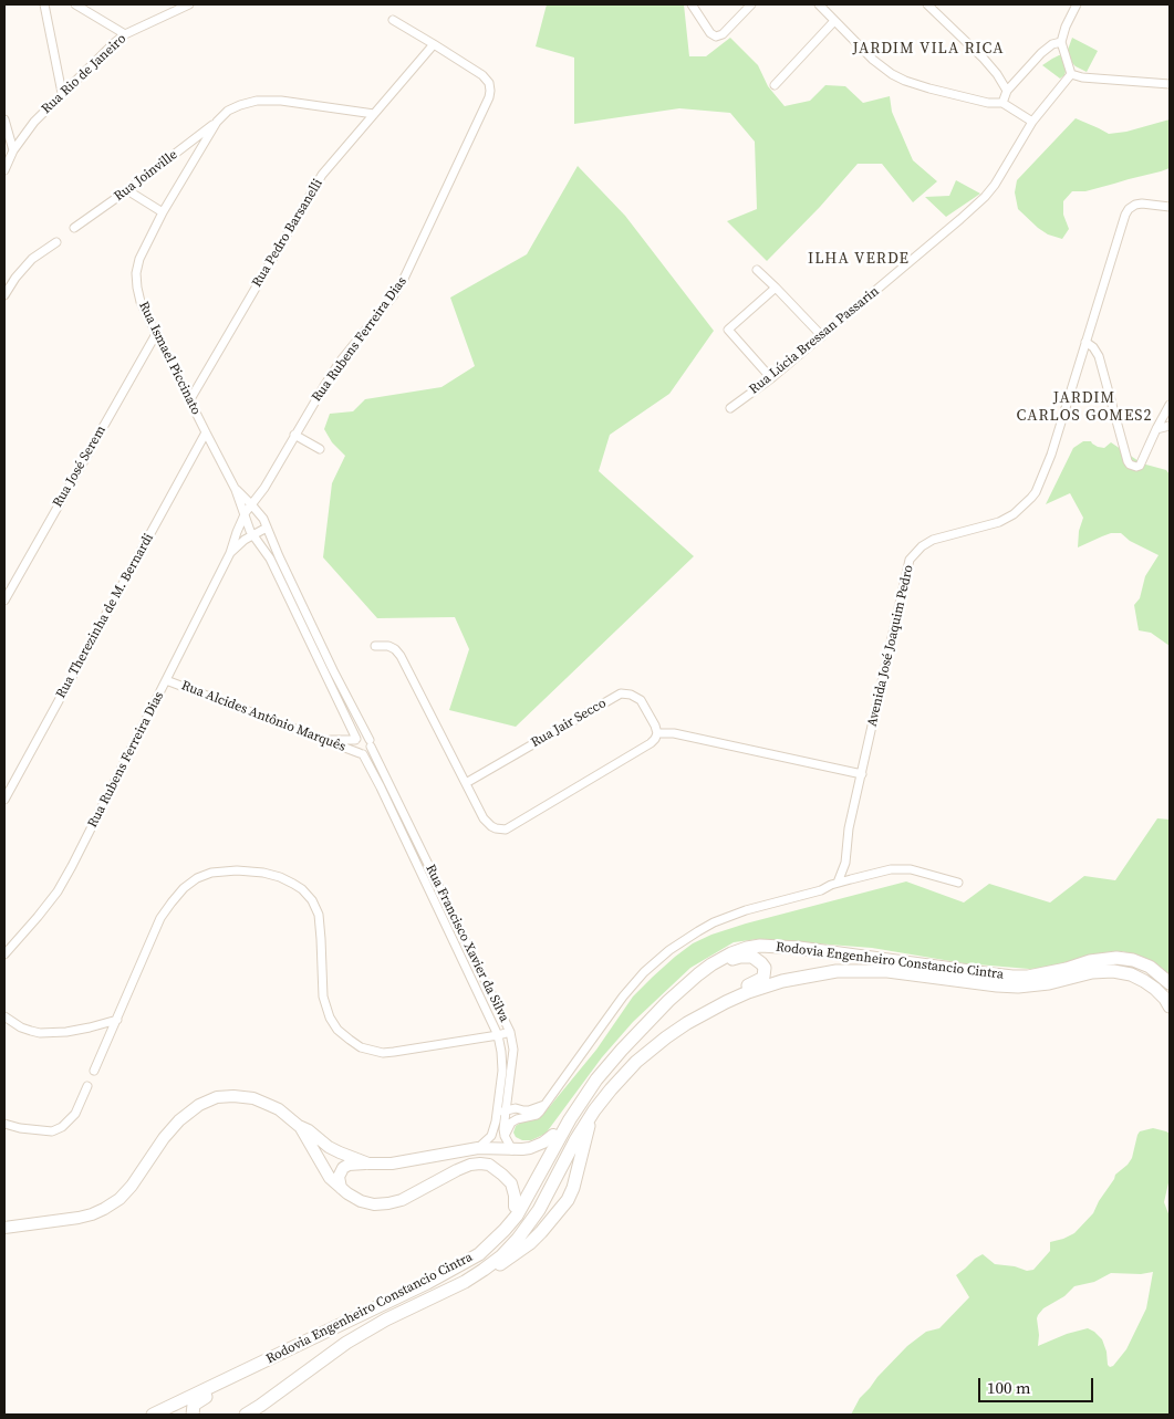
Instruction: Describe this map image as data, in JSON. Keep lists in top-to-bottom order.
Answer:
{
  "streets": {
    "main road": ["Rodovia Engenheiro Constancio Cintra"],
    "street": [
      "Rua Rio de Janeiro",
      "Rua Joinville",
      "Rua Pedro Barsanelli",
      "Rua Rubens Ferreira Dias",
      "Rua Lúcia Bressan Passarin",
      "Rua Ismael Piccinato",
      "Rua José Serem",
      "Rua Therezinha de M. Bernardi",
      "Avenida José Joaquim Pedro",
      "Rua Alcides Antônio Marquês",
      "Rua Jair Secco",
      "Rua Francisco Xavier da Silva"
    ]
  },
  "crossings": [
    ["Rua Joinville", "Rua Ismael Piccinato"],
    ["Rua Pedro Barsanelli", "Rua Rubens Ferreira Dias"],
    ["Rua Pedro Barsanelli", "Rua Ismael Piccinato"],
    ["Rua Rubens Ferreira Dias", "Rua Ismael Piccinato"],
    ["Rua Rubens Ferreira Dias", "Rua Alcides Antônio Marquês"],
    ["Rua Rubens Ferreira Dias", "Rua Francisco Xavier da Silva"],
    ["Rua Ismael Piccinato", "Rua José Serem"],
    ["Rua Ismael Piccinato", "Rua Therezinha de M. Bernardi"],
    ["Rua Ismael Piccinato", "Rua Francisco Xavier da Silva"],
    ["Rua Alcides Antônio Marquês", "Rua Francisco Xavier da Silva"]
  ],
  "districts": ["JARDIM VILA RICA", "ILHA VERDE", "JARDIM CARLOS GOMES2"],
  "scale_bar": "100 m"
}
